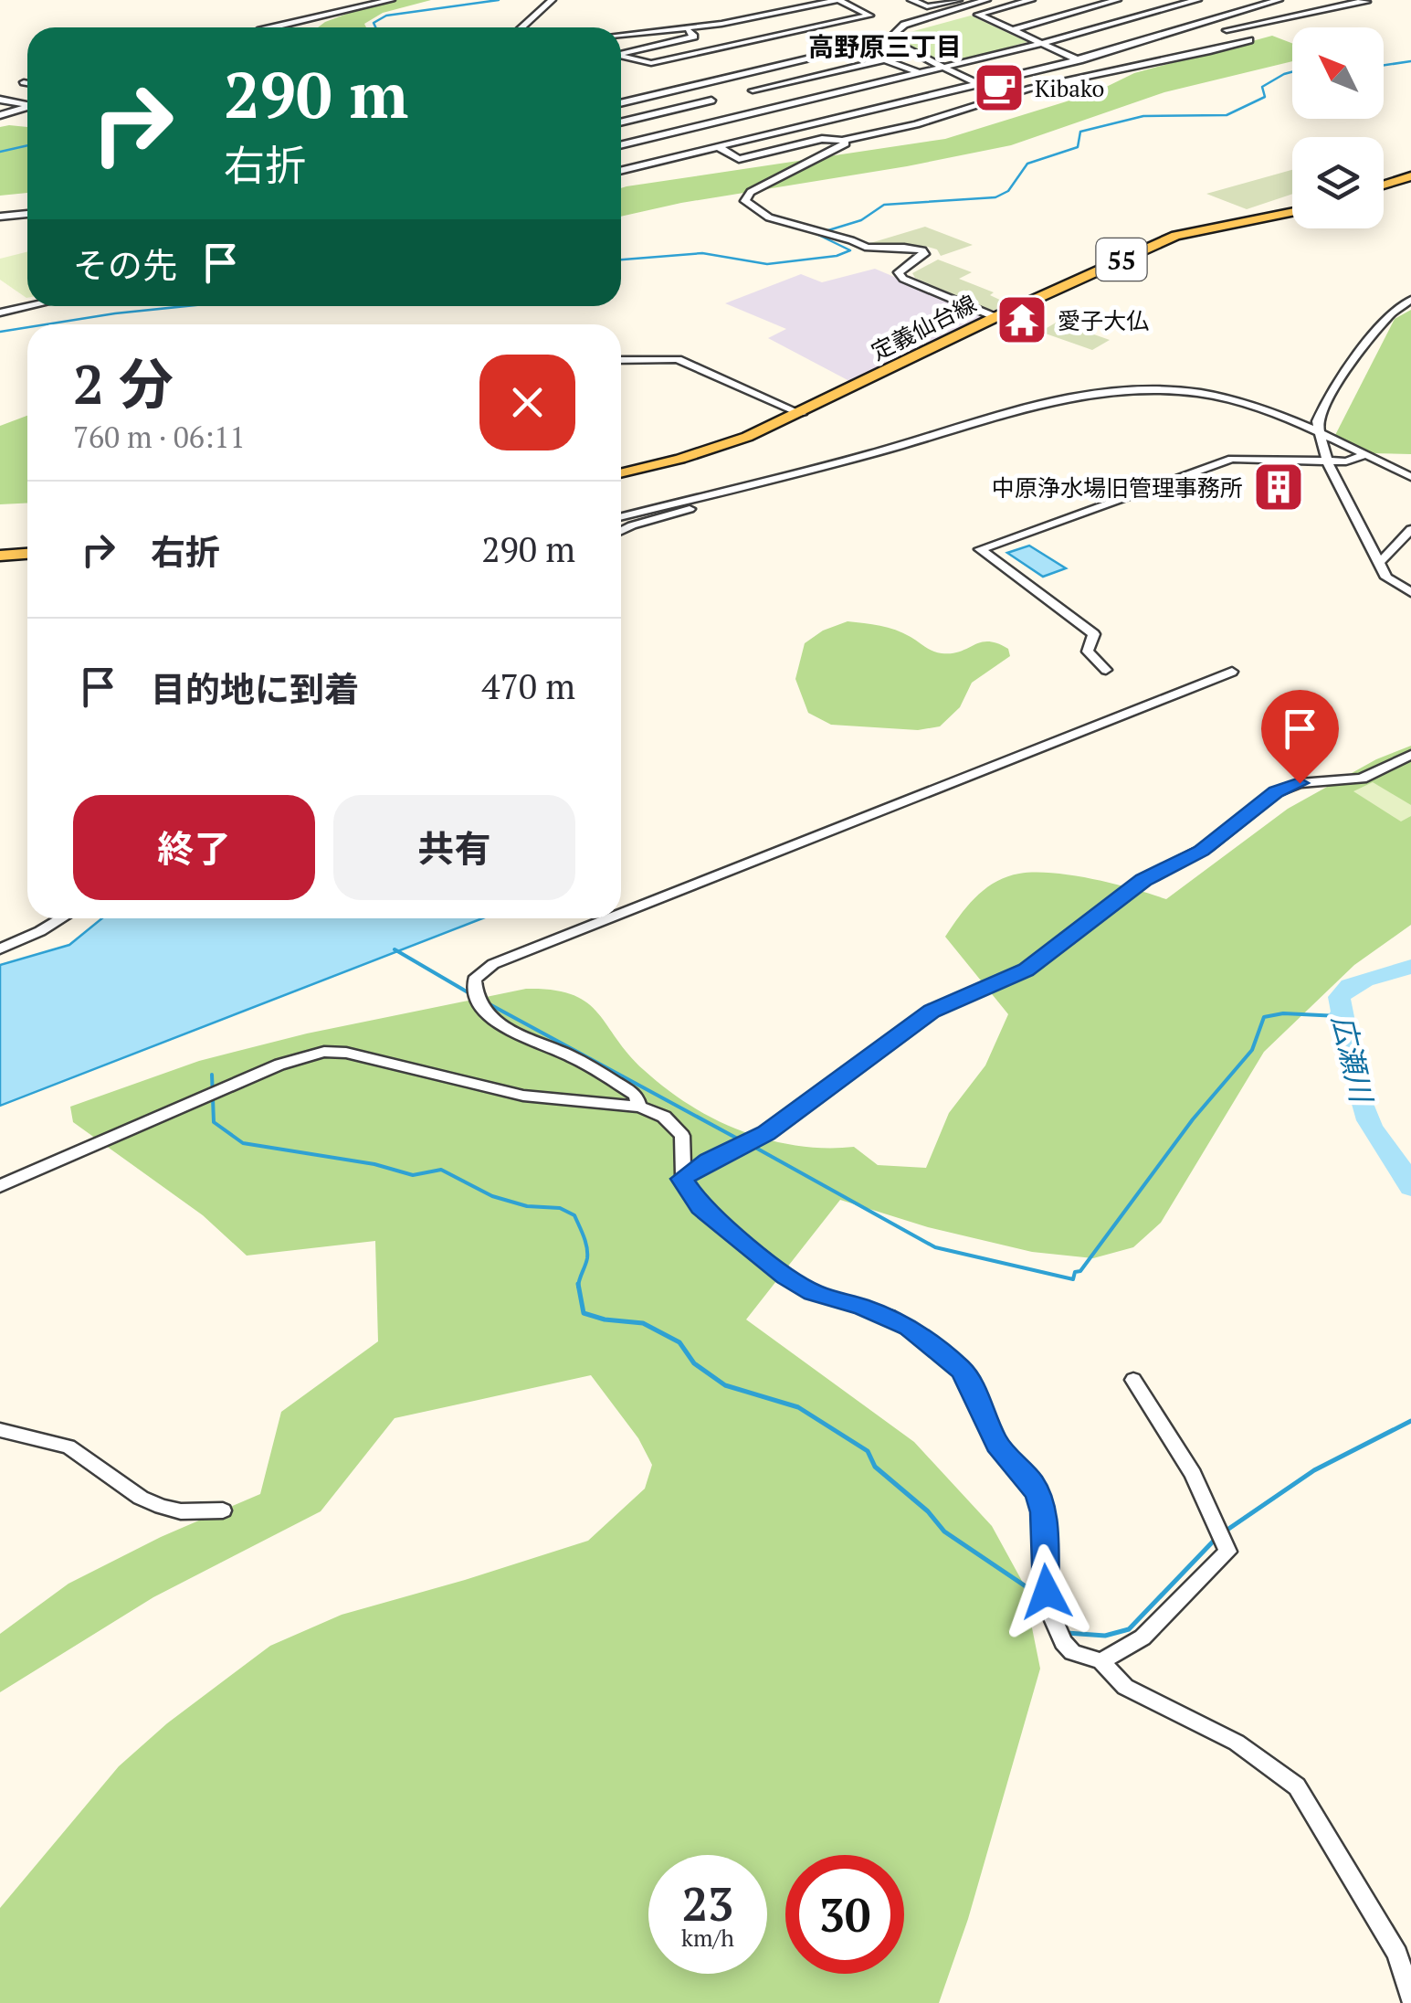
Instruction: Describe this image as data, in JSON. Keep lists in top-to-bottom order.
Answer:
{
  "streets": {
    "main road": ["55", "定義仙台線"]
  },
  "districts": ["高野原三丁目"],
  "water": ["広瀬川"],
  "places": {
    "cafe": ["Kibako"],
    "temple": ["愛子大仏"],
    "building": ["中原浄水場旧管理事務所"]
  },
  "north": "top left",
  "page": {
    "turn": ["290 m", "右折"],
    "then": "その先",
    "heading": ["2 分", "760 m · 06:11"],
    "list": [
      {
        "name": "右折",
        "value": "290 m"
      },
      {
        "name": "目的地に到着",
        "value": "470 m"
      }
    ],
    "buttons": ["終了", "共有"],
    "speed": "23 km/h",
    "limit": "30"
  }
}
